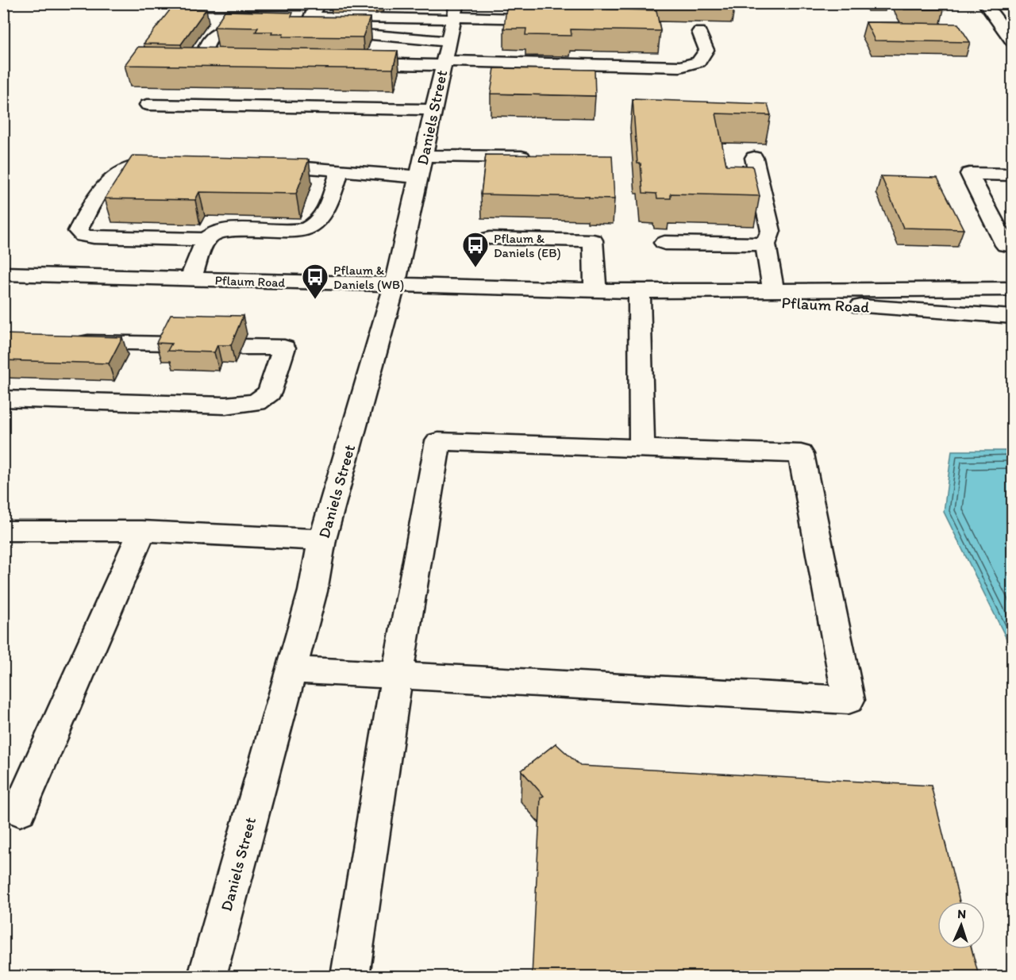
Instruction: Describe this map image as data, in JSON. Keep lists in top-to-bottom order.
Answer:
{
  "streets": {
    "street": ["Daniels Street", "Pflaum Road"]
  },
  "crossings": [
    ["Daniels Street", "Pflaum Road"]
  ],
  "places": {
    "bus stop": ["Pflaum & Daniels (EB)", "Pflaum & Daniels (WB)"]
  },
  "north": "top"
}
